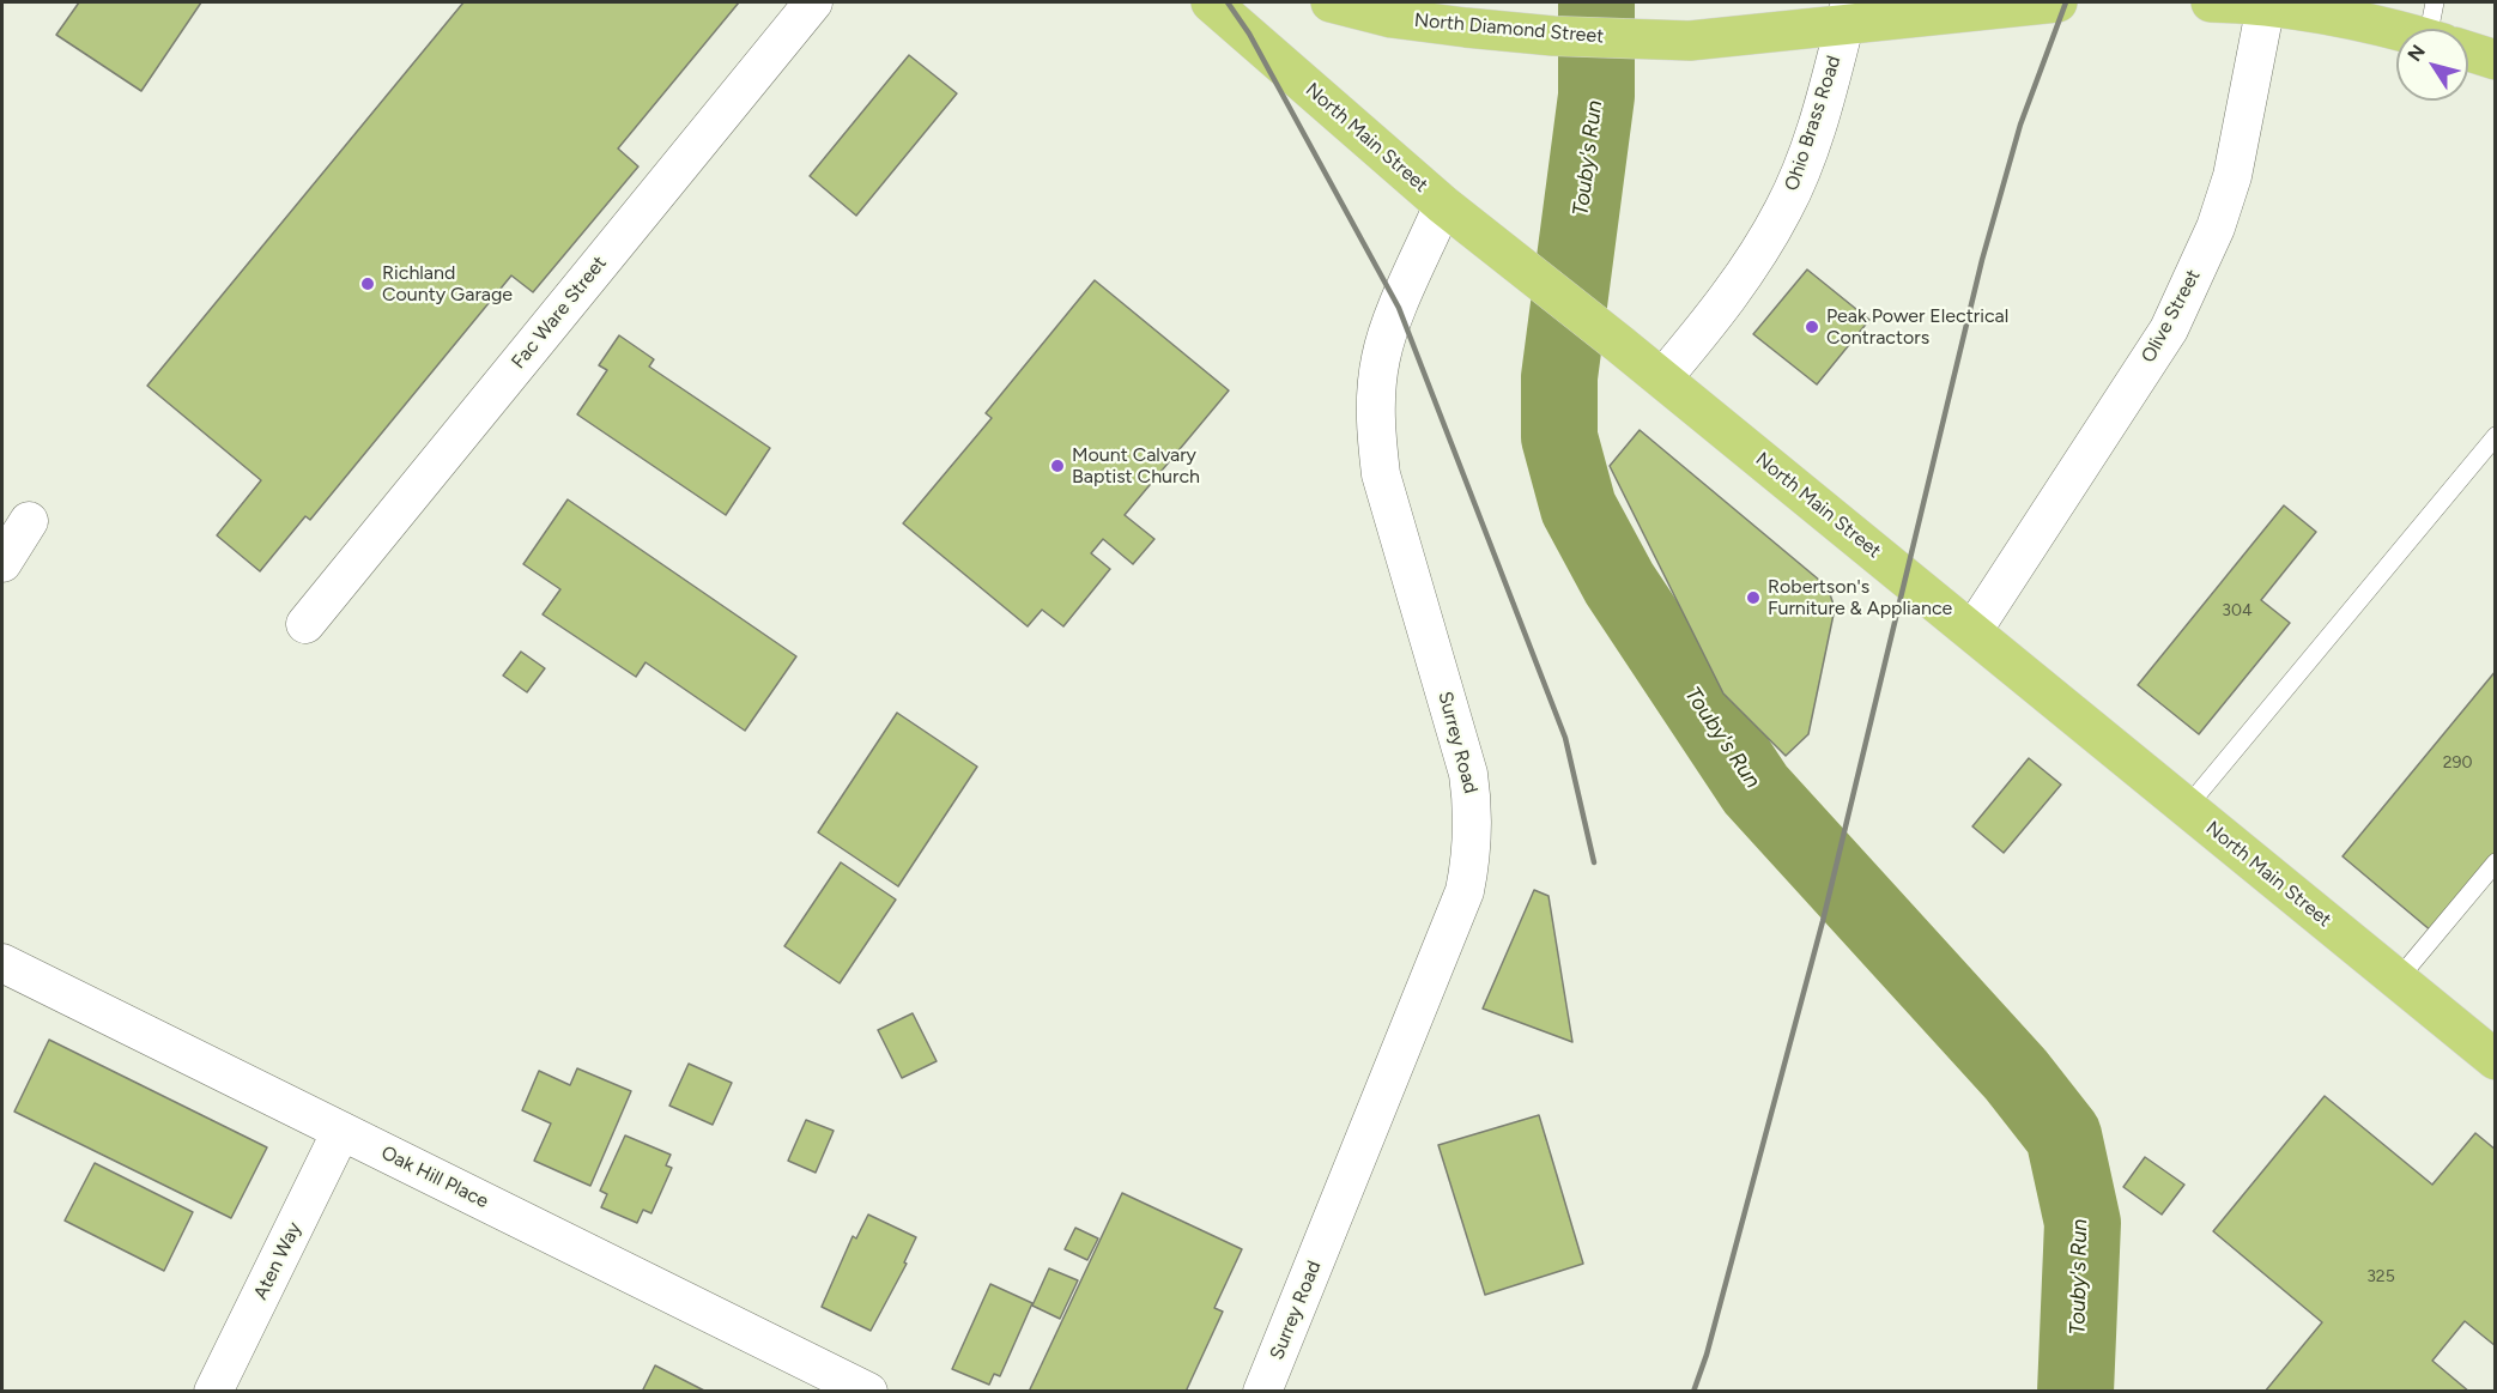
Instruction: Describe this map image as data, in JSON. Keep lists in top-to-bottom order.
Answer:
{
  "streets": {
    "highway": ["North Diamond Street", "North Main Street"],
    "street": [
      "Ohio Brass Road",
      "Fac Ware Street",
      "Olive Street",
      "Surrey Road",
      "Oak Hill Place",
      "Aten Way"
    ]
  },
  "crossings": [
    ["North Diamond Street", "Ohio Brass Road"],
    ["Ohio Brass Road", "North Main Street"],
    ["North Main Street", "Olive Street"],
    ["North Main Street", "Surrey Road"],
    ["Oak Hill Place", "Aten Way"]
  ],
  "water": ["Touby's Run"],
  "places": [
    "Richland County Garage",
    "Peak Power Electrical Contractors",
    "Mount Calvary Baptist Church",
    "Robertson's Furniture & Appliance"
  ],
  "house_numbers": ["304", "290", "325"],
  "north": "top left"
}
